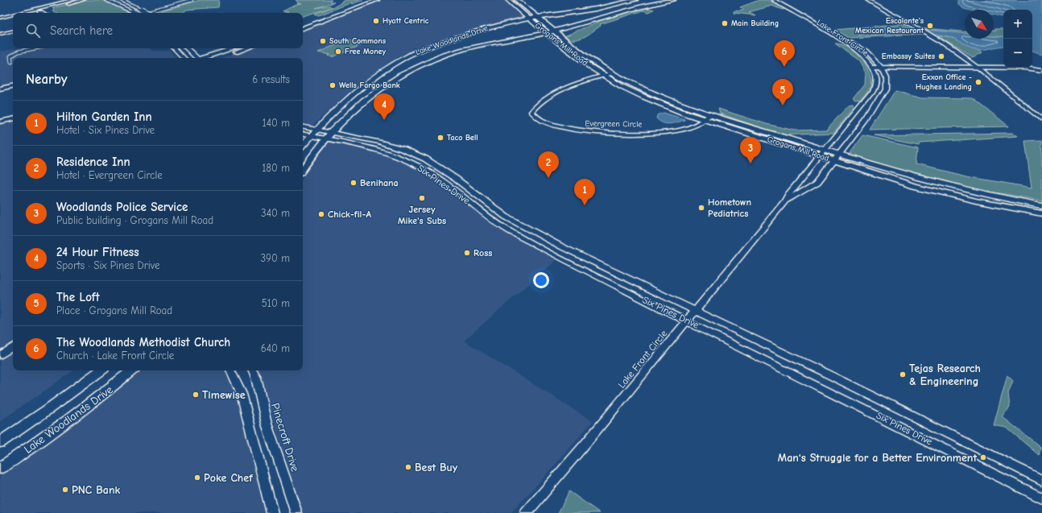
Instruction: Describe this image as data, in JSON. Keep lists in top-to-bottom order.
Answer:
{
  "streets": {
    "main road": ["Lake Woodlands Drive", "Grogans Mill Road"],
    "street": [
      "Lake Front Circle",
      "Evergreen Circle",
      "Six Pines Drive",
      "Pinecroft Drive"
    ]
  },
  "crossings": [
    ["Lake Front Circle", "Grogans Mill Road"],
    ["Lake Front Circle", "Six Pines Drive"],
    ["Lake Woodlands Drive", "Grogans Mill Road"],
    ["Lake Woodlands Drive", "Six Pines Drive"],
    ["Grogans Mill Road", "Evergreen Circle"]
  ],
  "places": [
    "Hyatt Centric",
    "Main Building",
    "Escalante's Mexican Restaurant",
    "South Commons",
    "Free Money",
    "Embassy Suites",
    "Exxon Office - Hughes Landing",
    "Wells Fargo Bank",
    "Taco Bell",
    "Benihana",
    "Jersey Mike's Subs",
    "Hometown Pediatrics",
    "Chick-fil-A",
    "Ross",
    "Tejas Research & Engineering",
    "Timewise",
    "Man's Struggle for a Better Environment",
    "Best Buy",
    "Poke Chef",
    "PNC Bank"
  ],
  "north": "bottom right",
  "page": {
    "map_buttons": ["+", "−"],
    "search": "Search here",
    "pins": [
      "6",
      "5",
      "4",
      "3",
      "2",
      "1"
    ],
    "heading": ["Nearby", "6 results"],
    "list": [
      {
        "mark": "1",
        "name": "Hilton Garden Inn",
        "note": "Hotel · Six Pines Drive",
        "value": "140 m"
      },
      {
        "mark": "2",
        "name": "Residence Inn",
        "note": "Hotel · Evergreen Circle",
        "value": "180 m"
      },
      {
        "mark": "3",
        "name": "Woodlands Police Service",
        "note": "Public building · Grogans Mill Road",
        "value": "340 m"
      },
      {
        "mark": "4",
        "name": "24 Hour Fitness",
        "note": "Sports · Six Pines Drive",
        "value": "390 m"
      },
      {
        "mark": "5",
        "name": "The Loft",
        "note": "Place · Grogans Mill Road",
        "value": "510 m"
      },
      {
        "mark": "6",
        "name": "The Woodlands Methodist Church",
        "note": "Church · Lake Front Circle",
        "value": "640 m"
      }
    ]
  }
}
